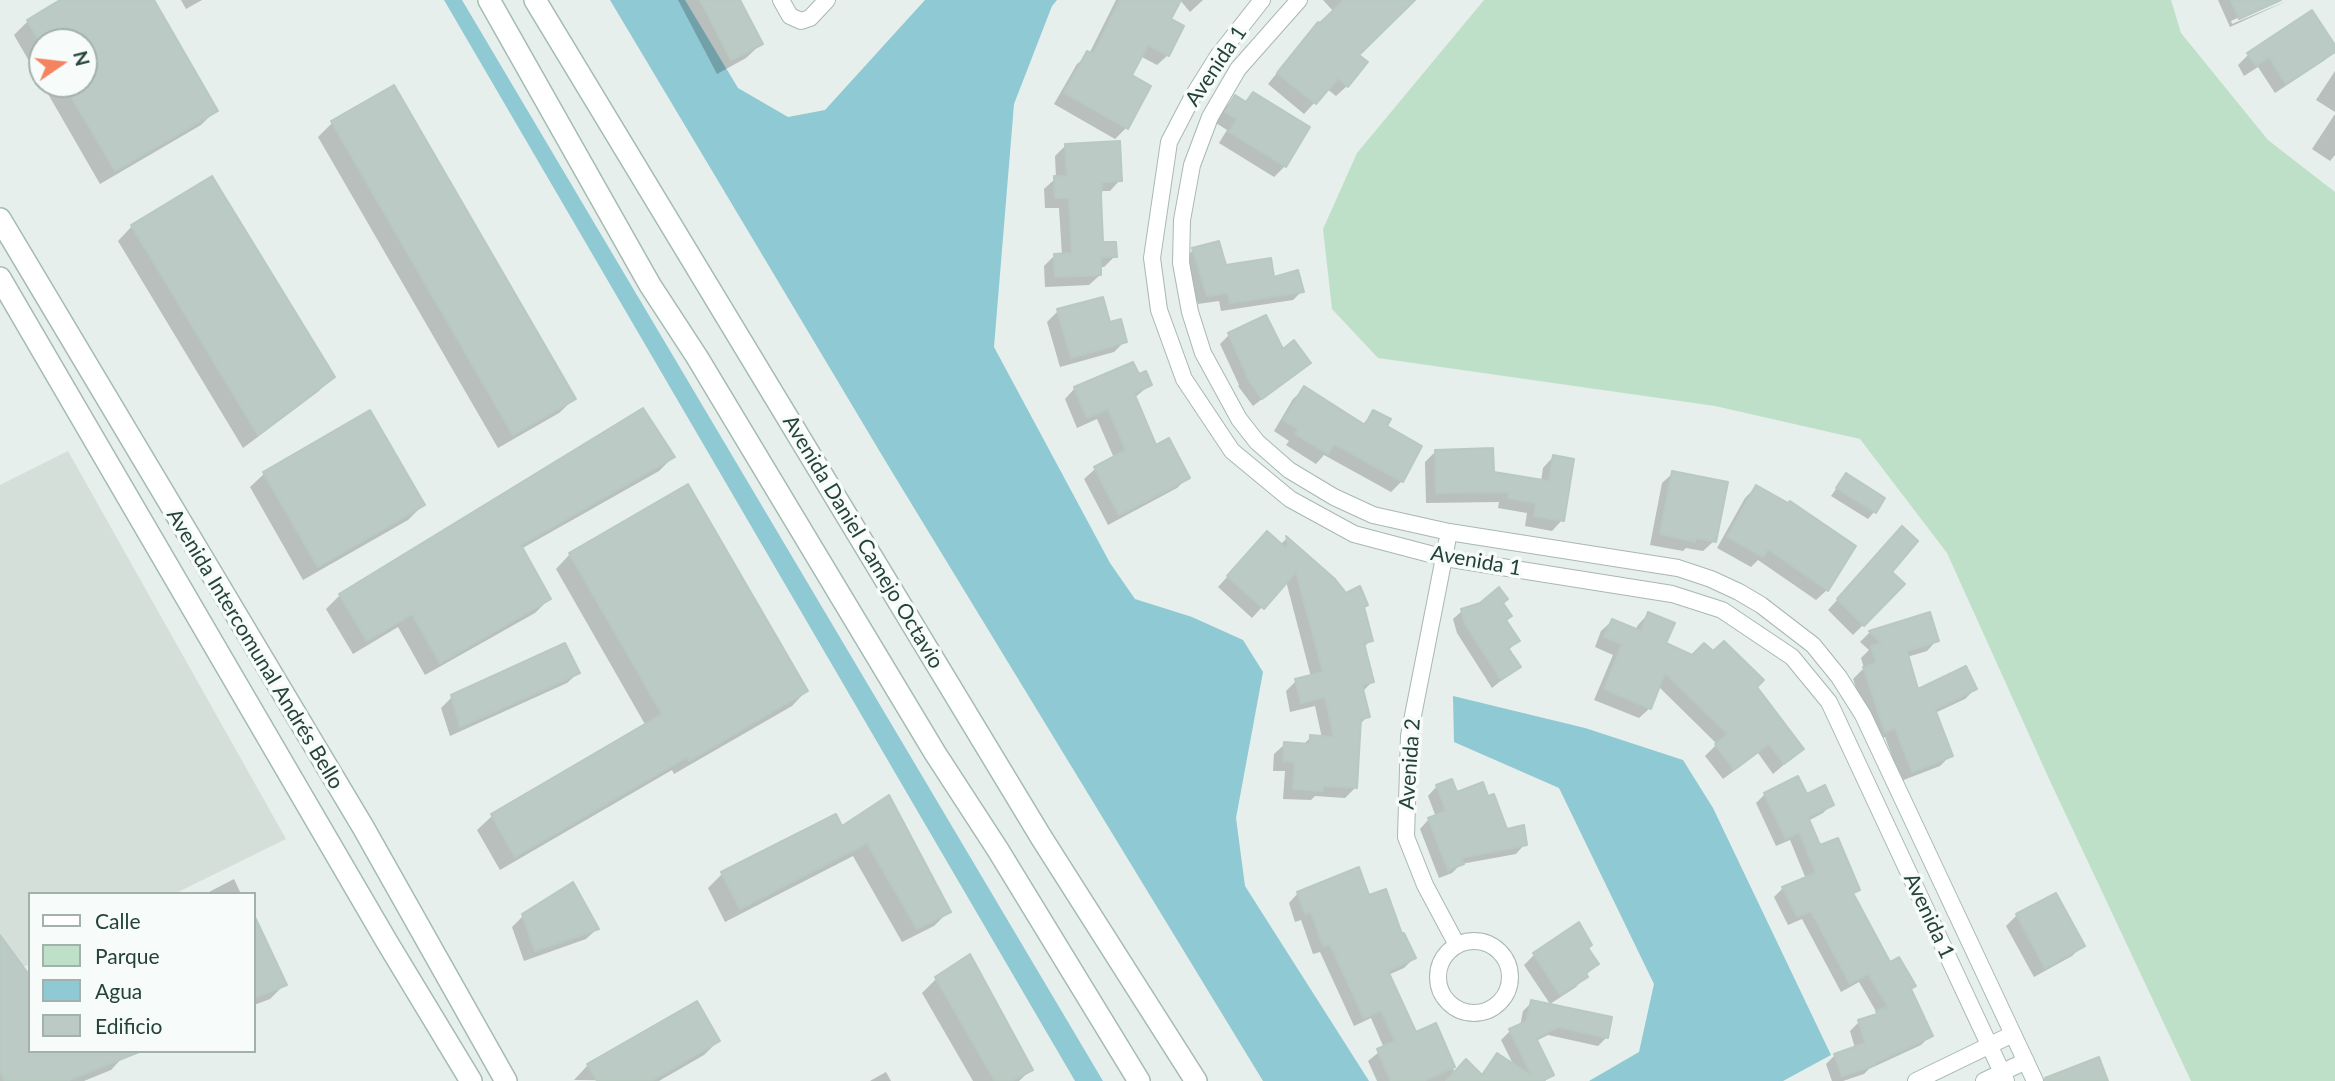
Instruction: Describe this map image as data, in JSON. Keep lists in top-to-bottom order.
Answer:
{
  "streets": {
    "main road": ["Avenida Daniel Camejo Octavio", "Avenida Intercomunal Andrés Bello"],
    "street": ["Avenida 1", "Avenida 2"]
  },
  "crossings": [
    ["Avenida 1", "Avenida 2"]
  ],
  "legend": [
    "Calle",
    "Parque",
    "Agua",
    "Edificio"
  ],
  "north": "right"
}
